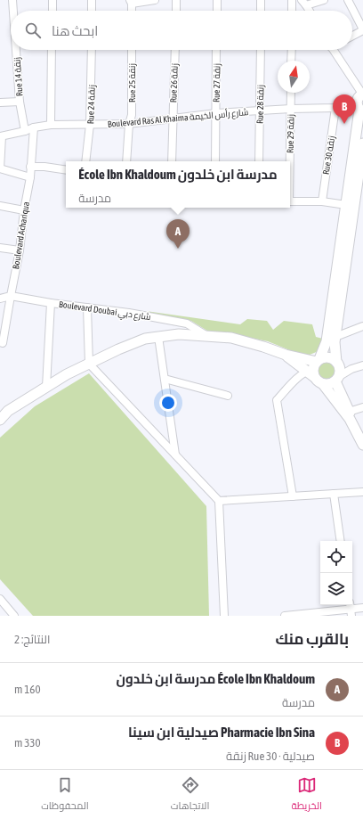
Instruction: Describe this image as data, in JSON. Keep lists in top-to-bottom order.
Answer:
{
  "streets": {
    "street": [
      "Rue 14 زنقة",
      "Rue 25 زنقة",
      "Rue 26 زنقة",
      "Rue 27 زنقة",
      "Rue 24 زنقة",
      "Rue 28 زنقة",
      "Boulevard Ras Al Khaima شارع رأس الخيمة",
      "Rue 29 زنقة",
      "Rue 30 زنقة",
      "Boulevard Achariqua",
      "Boulevard Doubai شارع دبي"
    ]
  },
  "crossings": [
    ["Rue 14 زنقة", "Boulevard Ras Al Khaima شارع رأس الخيمة"],
    ["Rue 25 زنقة", "Boulevard Ras Al Khaima شارع رأس الخيمة"],
    ["Rue 26 زنقة", "Boulevard Ras Al Khaima شارع رأس الخيمة"],
    ["Rue 27 زنقة", "Boulevard Ras Al Khaima شارع رأس الخيمة"],
    ["Rue 24 زنقة", "Boulevard Ras Al Khaima شارع رأس الخيمة"],
    ["Rue 28 زنقة", "Boulevard Ras Al Khaima شارع رأس الخيمة"],
    ["Boulevard Ras Al Khaima شارع رأس الخيمة", "Rue 29 زنقة"],
    ["Boulevard Ras Al Khaima شارع رأس الخيمة", "Rue 30 زنقة"],
    ["Boulevard Ras Al Khaima شارع رأس الخيمة", "Boulevard Achariqua"],
    ["Boulevard Achariqua", "Boulevard Doubai شارع دبي"]
  ],
  "north": "top",
  "page": {
    "search": "ابحث هنا",
    "pins": ["B", "A"],
    "popup": ["École Ibn Khaldoum مدرسة ابن خلدون", "مدرسة"],
    "heading": ["بالقرب منك", "النتائج: 2"],
    "list": [
      {
        "mark": "A",
        "name": "École Ibn Khaldoum مدرسة ابن خلدون",
        "note": "مدرسة",
        "value": "160 m"
      },
      {
        "mark": "B",
        "name": "Pharmacie Ibn Sina صيدلية ابن سينا",
        "note": "صيدلية · Rue 30 زنقة",
        "value": "330 m"
      }
    ],
    "nav": ["الخريطة", "الاتجاهات", "المحفوظات"]
  }
}
